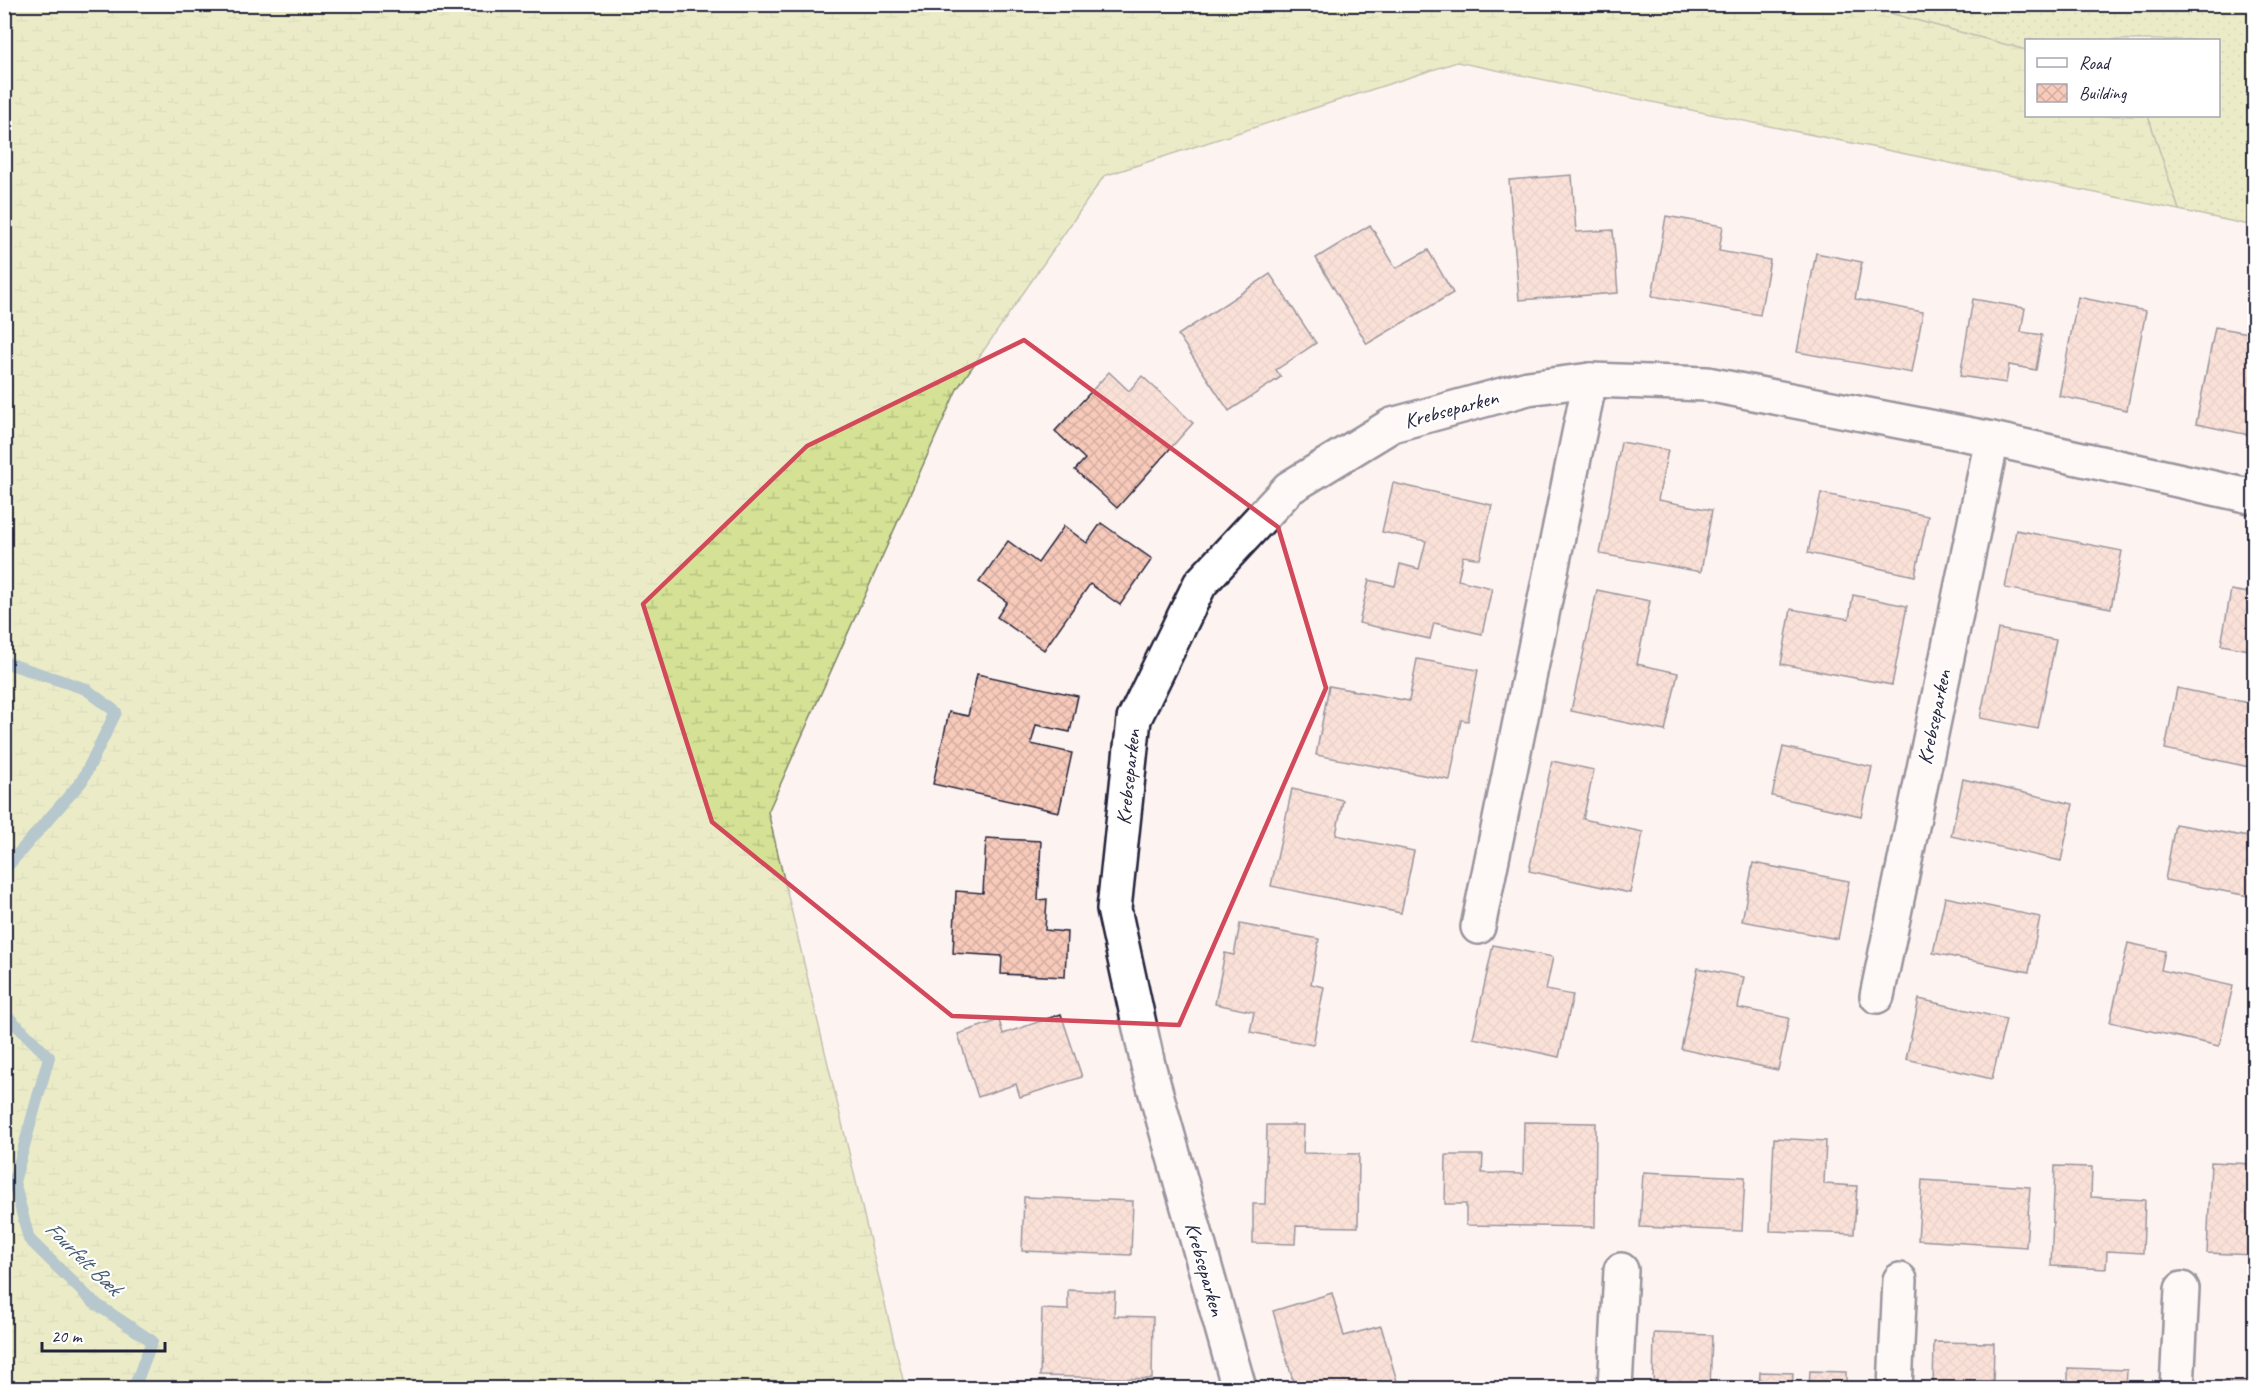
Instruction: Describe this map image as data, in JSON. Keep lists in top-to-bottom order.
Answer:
{
  "streets": {
    "street": ["Krebseparken"]
  },
  "water": ["Fourfelt Bæk"],
  "legend": ["Road", "Building"],
  "scale_bar": "20 m"
}
